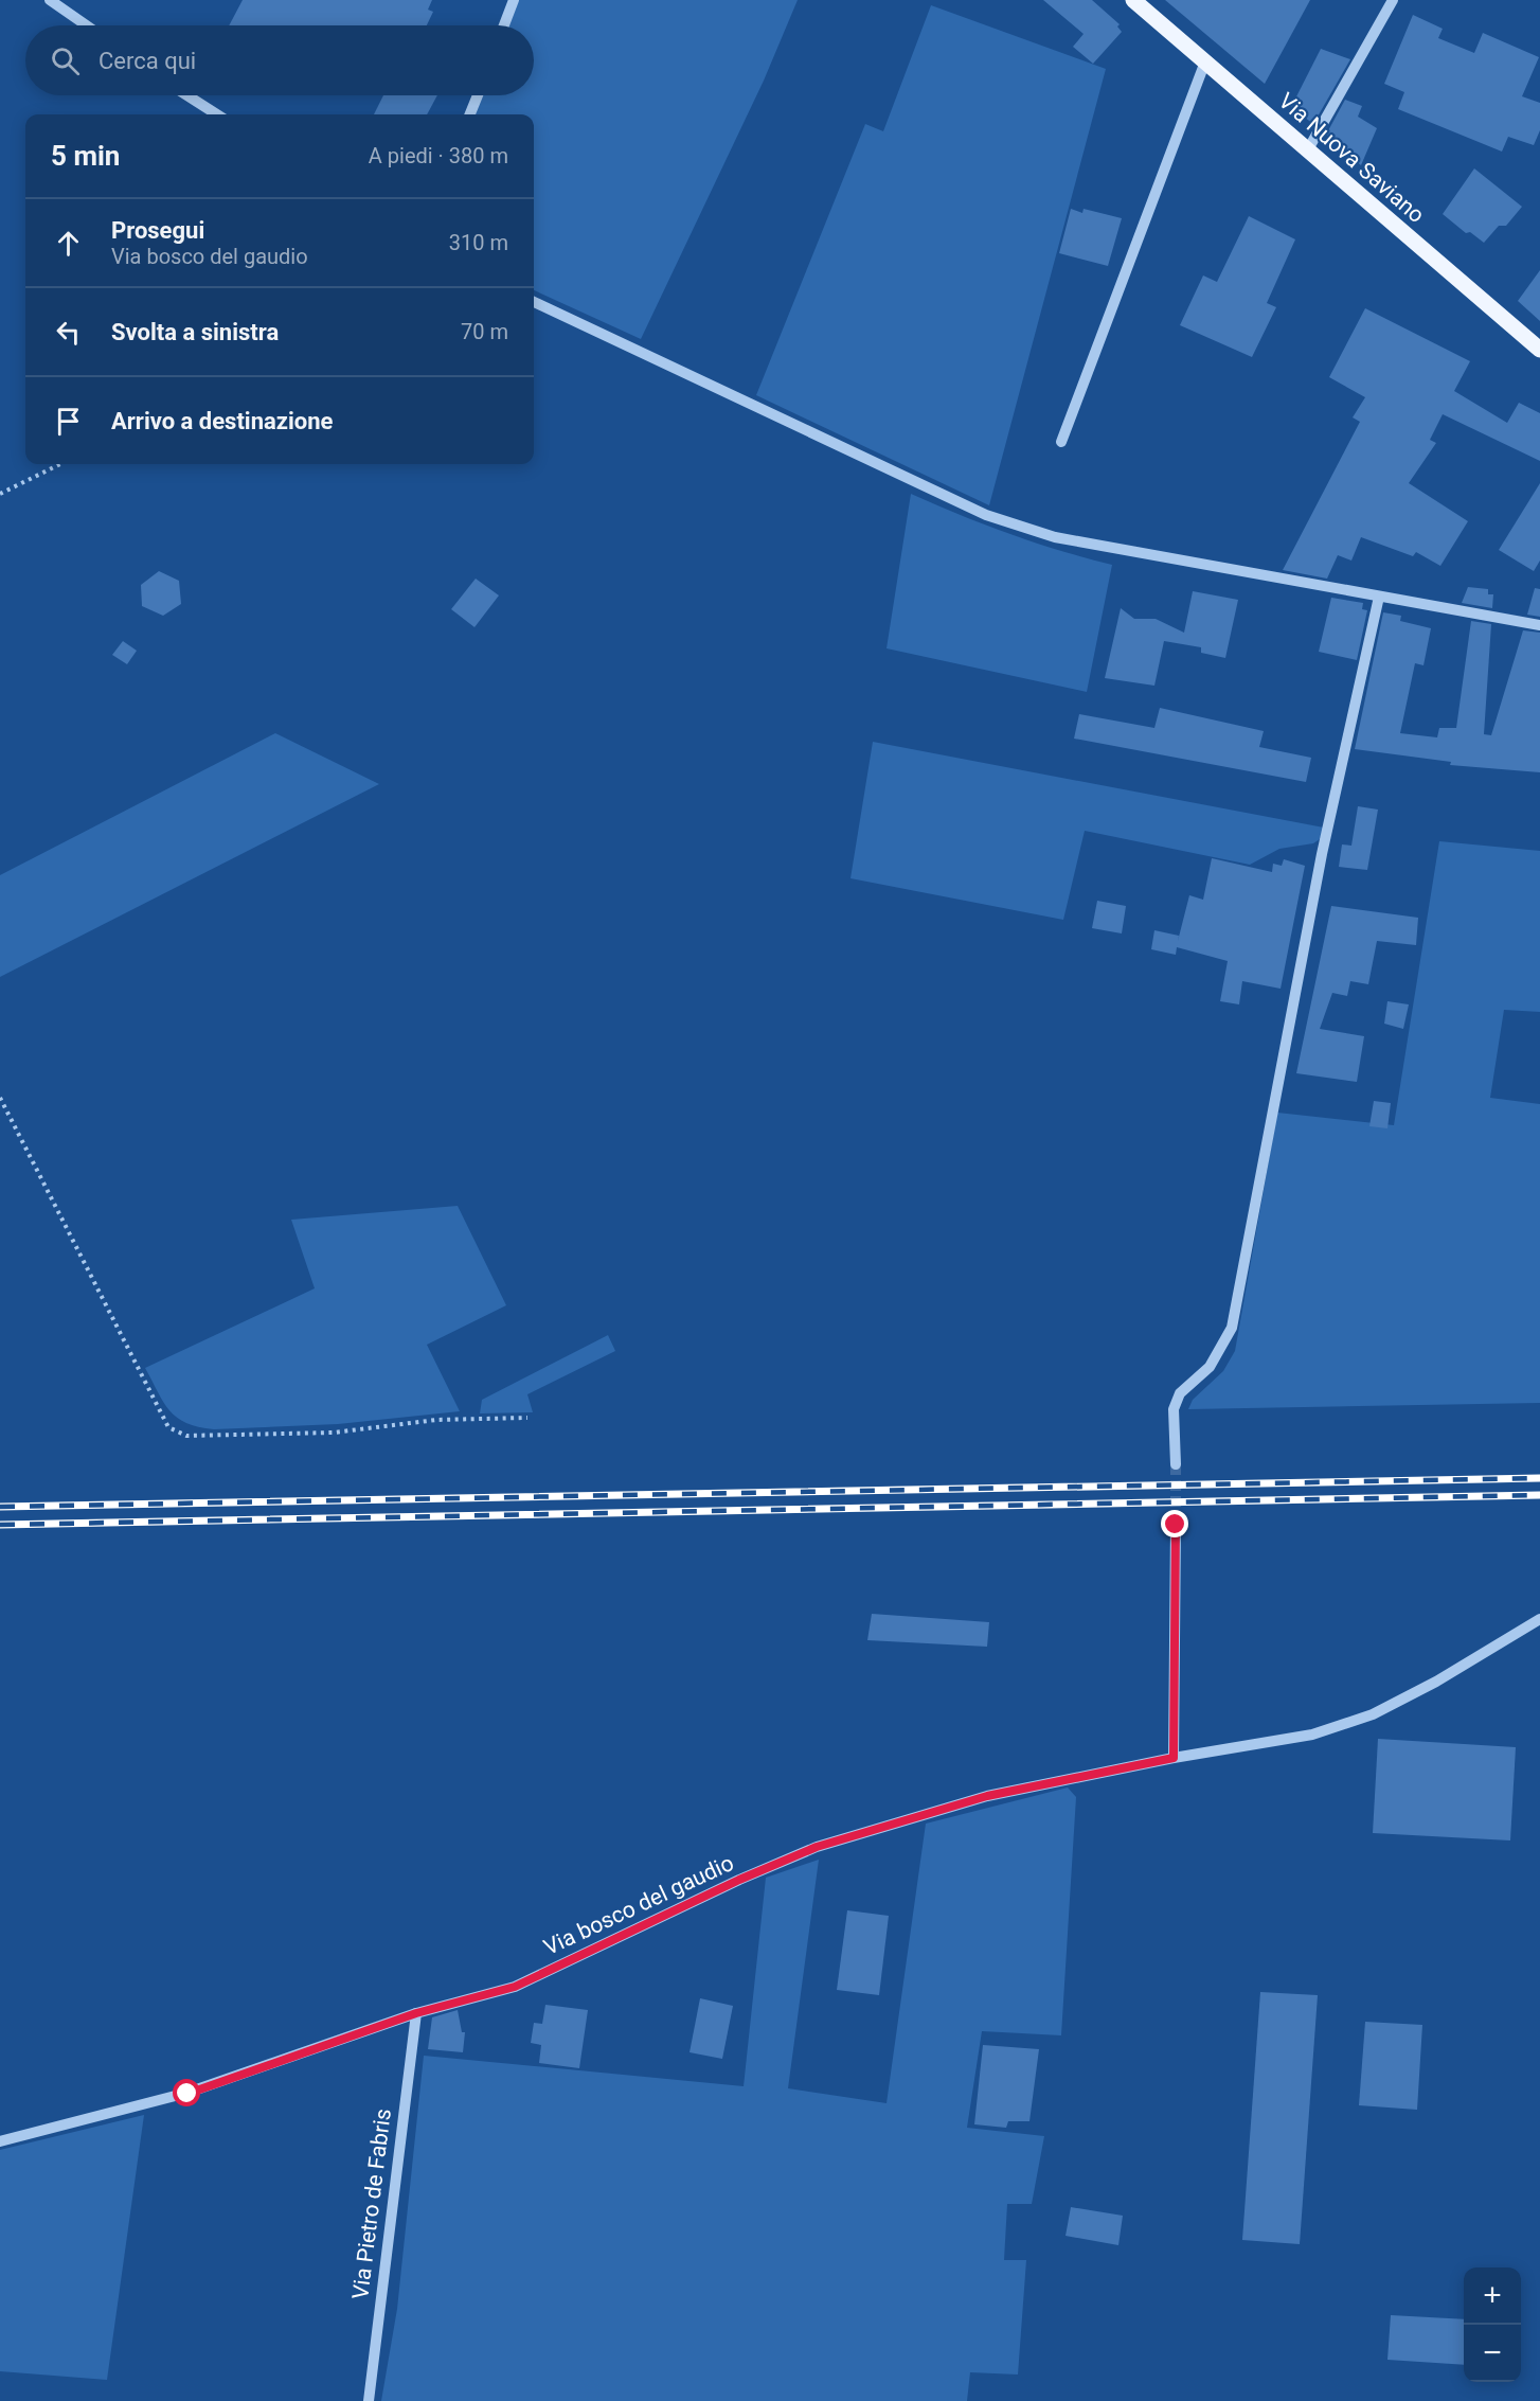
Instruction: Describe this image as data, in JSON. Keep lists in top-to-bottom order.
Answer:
{
  "streets": {
    "main road": ["Via Nuova Saviano"],
    "street": ["Via bosco del gaudio", "Via Pietro de Fabris"]
  },
  "crossings": [
    ["Via bosco del gaudio", "Via Pietro de Fabris"]
  ],
  "page": {
    "search": "Cerca qui",
    "heading": ["5 min", "A piedi · 380 m"],
    "list": [
      ["Prosegui", "Via bosco del gaudio", "310 m"],
      ["Svolta a sinistra", "70 m"],
      "Arrivo a destinazione"
    ],
    "map_buttons": ["+", "−"]
  }
}
